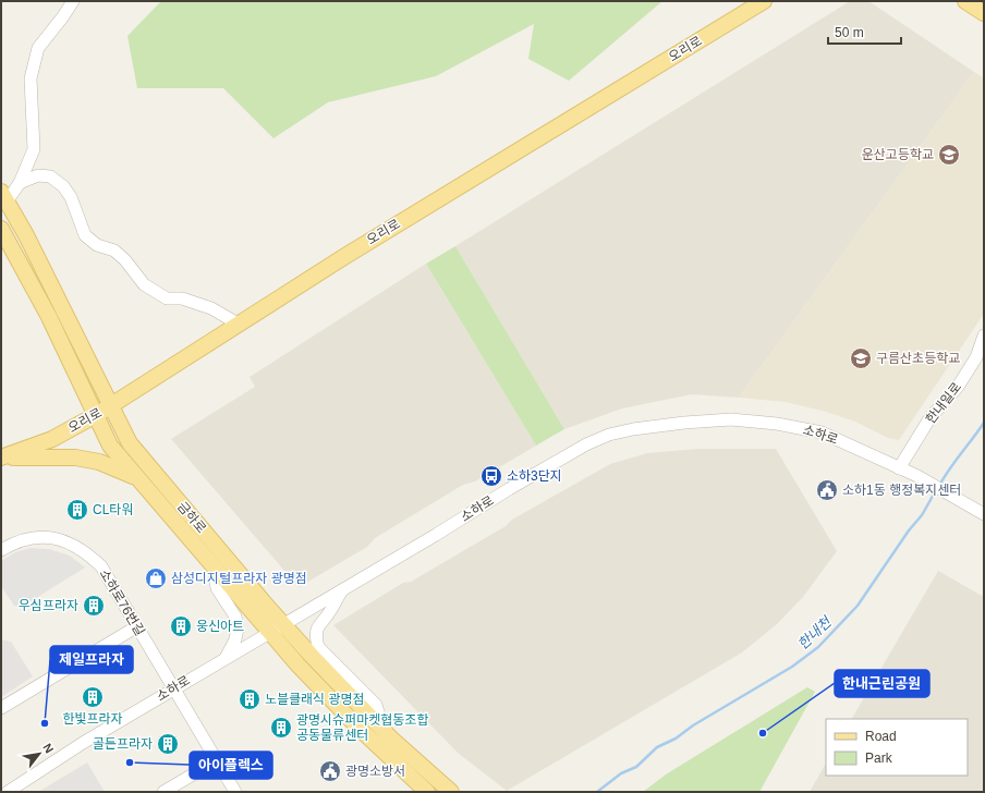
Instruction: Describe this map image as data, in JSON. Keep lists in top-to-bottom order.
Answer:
{
  "streets": {
    "main road": ["오리로", "금하로"],
    "street": ["한내일로", "소하로", "소하로76번길"]
  },
  "crossings": [
    ["오리로", "금하로"],
    ["한내일로", "소하로"],
    ["소하로", "금하로"],
    ["소하로", "소하로76번길"]
  ],
  "water": ["한내천"],
  "places": {
    "school or university": ["운산고등학교", "구름산초등학교"],
    "bus stop": ["소하3단지"],
    "public building": ["소하1동 행정복지센터", "광명소방서"],
    "building": [
      "CL타워",
      "우심프라자",
      "웅신아트",
      "한빛프라자",
      "노블클래식 광명점",
      "광명시슈퍼마켓협동조합 공동물류센터",
      "골든프라자"
    ],
    "shop": ["삼성디지털프라자 광명점"],
    "other": ["제일프라자", "한내근린공원", "아이플렉스"]
  },
  "legend": ["Road", "Park"],
  "scale_bar": "50 m",
  "north": "top right"
}
